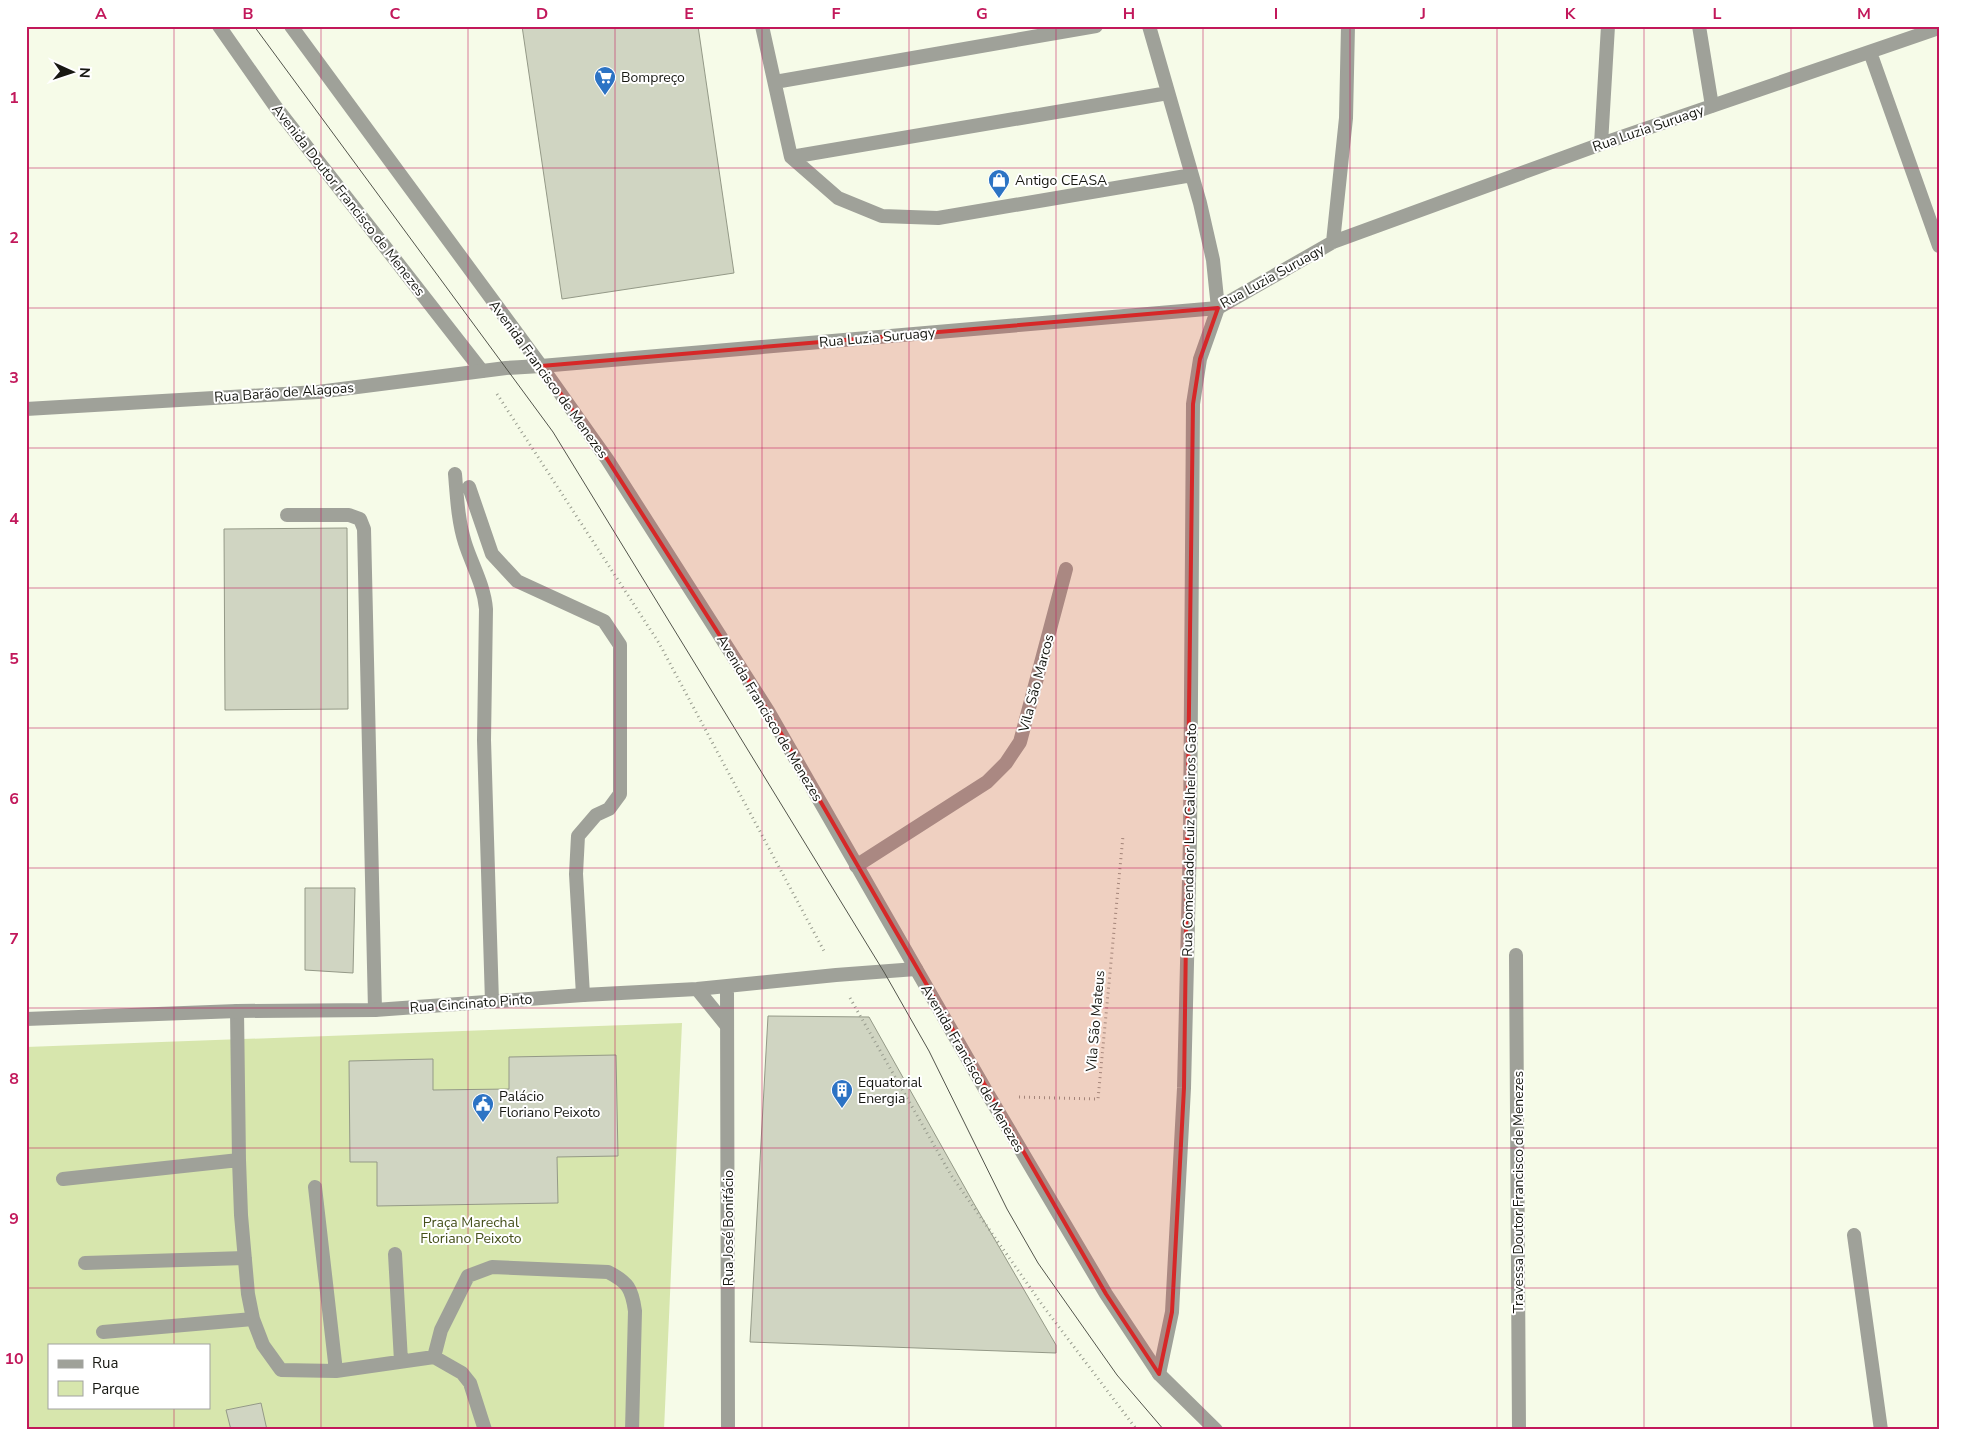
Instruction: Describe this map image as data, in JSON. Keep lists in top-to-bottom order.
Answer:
{
  "streets": {
    "street": [
      "Rua Luzia Suruagy",
      "Avenida Doutor Francisco de Menezes",
      "Avenida Francisco de Menezes",
      "Rua Barão de Alagoas",
      "Vila São Marcos",
      "Rua Comendador Luiz Calheiros Gato",
      "Rua Cincinato Pinto",
      "Travessa Doutor Francisco de Menezes",
      "Rua José Bonifácio"
    ],
    "path": ["Vila São Mateus"]
  },
  "crossings": [
    ["Rua Luzia Suruagy", "Avenida Francisco de Menezes"],
    ["Rua Luzia Suruagy", "Rua Barão de Alagoas"],
    ["Rua Luzia Suruagy", "Rua Comendador Luiz Calheiros Gato"],
    ["Avenida Doutor Francisco de Menezes", "Rua Barão de Alagoas"],
    ["Avenida Francisco de Menezes", "Rua Barão de Alagoas"],
    ["Avenida Francisco de Menezes", "Vila São Marcos"],
    ["Avenida Francisco de Menezes", "Rua Comendador Luiz Calheiros Gato"],
    ["Avenida Francisco de Menezes", "Rua Cincinato Pinto"],
    ["Avenida Francisco de Menezes", "Vila São Mateus"],
    ["Rua Cincinato Pinto", "Rua José Bonifácio"]
  ],
  "parks": ["Praça Marechal Floriano Peixoto"],
  "places": {
    "supermarket": ["Bompreço"],
    "shop": ["Antigo CEASA"],
    "building": ["Equatorial Energia"],
    "public building": ["Palácio Floriano Peixoto"]
  },
  "legend": ["Rua", "Parque"],
  "north": "right",
  "grid": {
    "columns": [
      "A",
      "B",
      "C",
      "D",
      "E",
      "F",
      "G",
      "H",
      "I",
      "J",
      "K",
      "L",
      "M"
    ],
    "rows": [
      "1",
      "2",
      "3",
      "4",
      "5",
      "6",
      "7",
      "8",
      "9",
      "10"
    ]
  }
}
